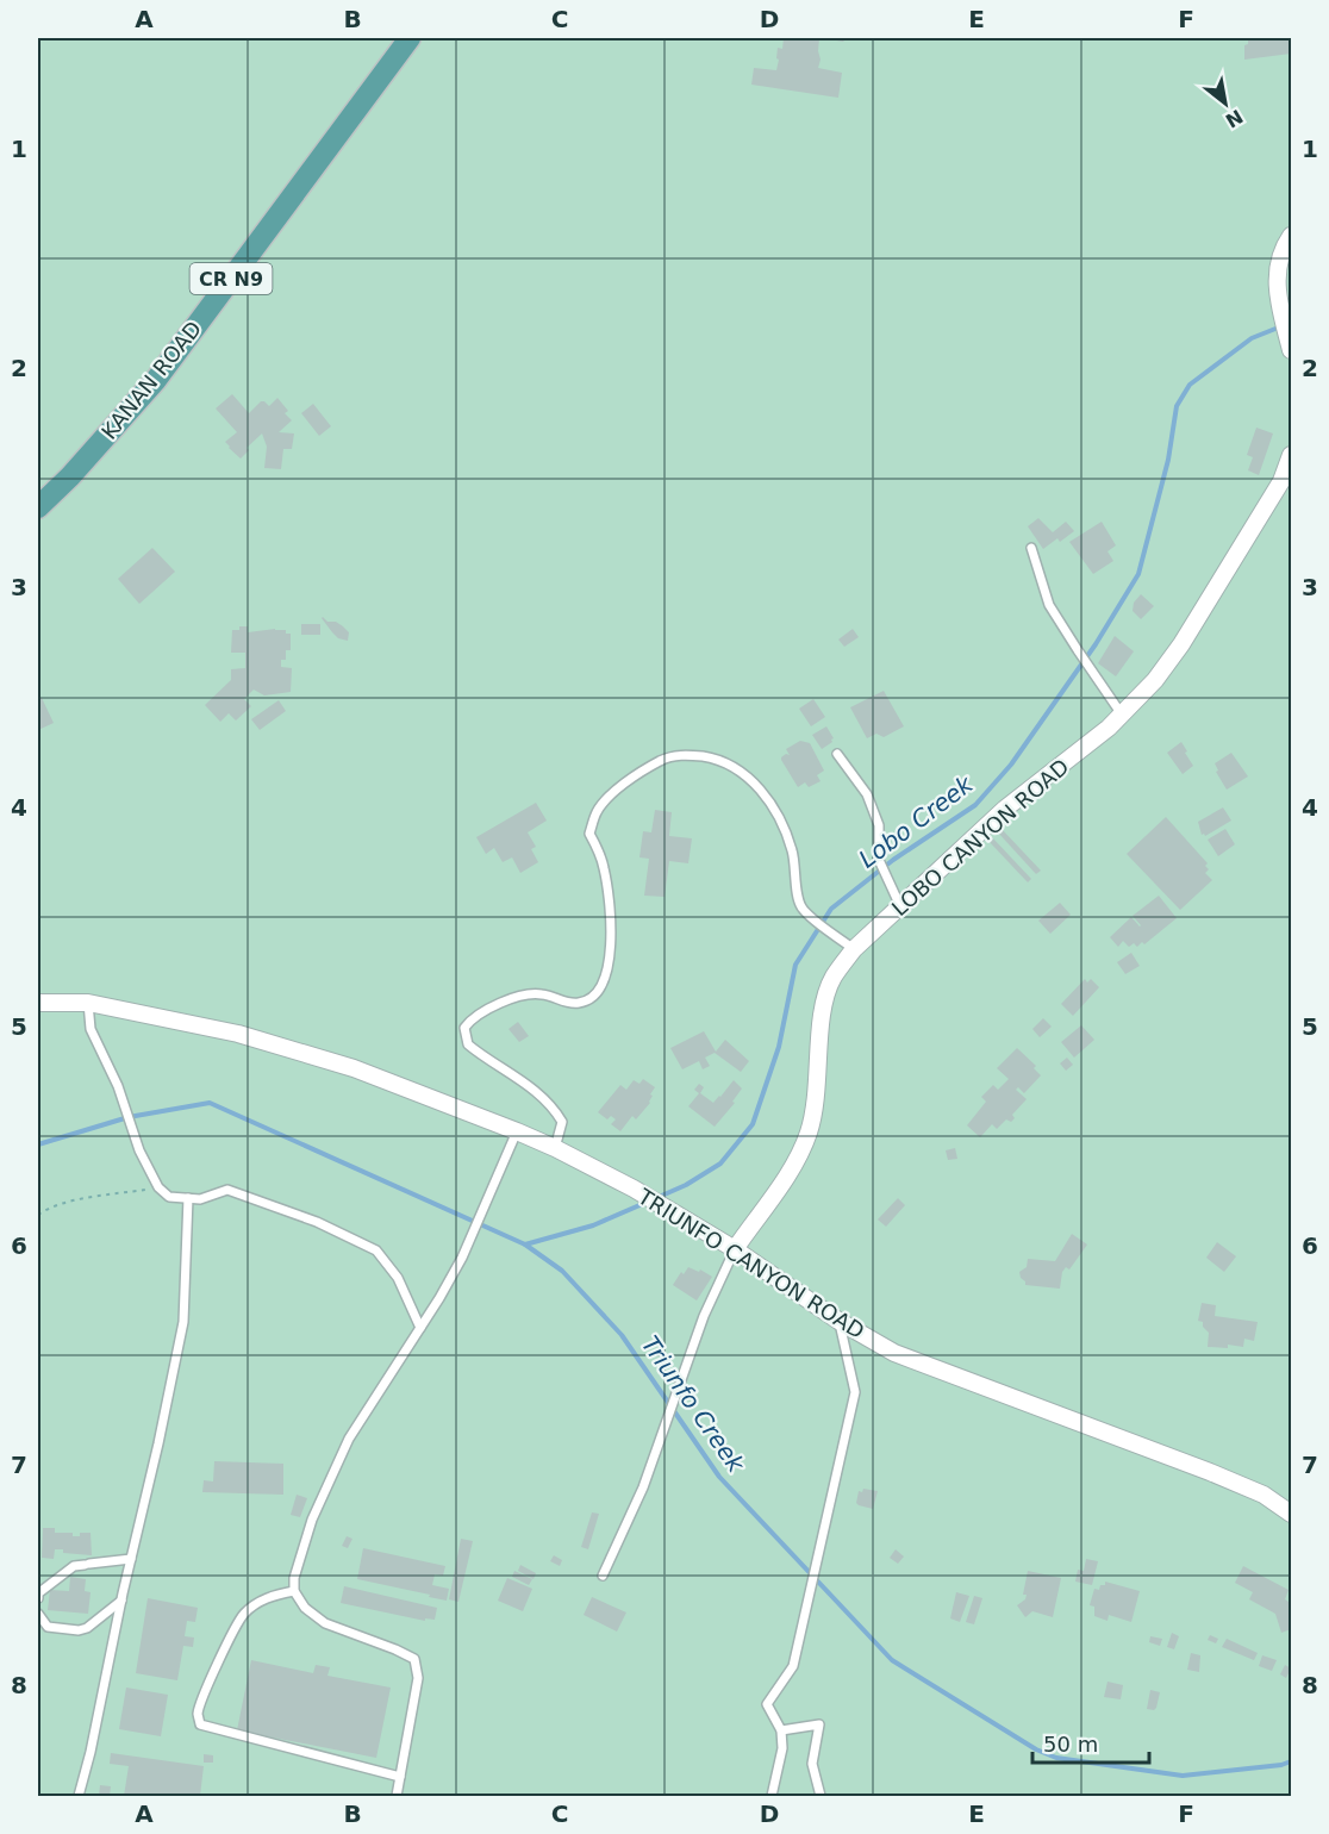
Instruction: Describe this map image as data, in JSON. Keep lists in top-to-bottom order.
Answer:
{
  "streets": {
    "main road": ["CR N9", "KANAN ROAD"],
    "street": ["LOBO CANYON ROAD", "TRIUNFO CANYON ROAD"]
  },
  "crossings": [
    ["LOBO CANYON ROAD", "TRIUNFO CANYON ROAD"]
  ],
  "water": ["Lobo Creek", "Triunfo Creek"],
  "scale_bar": "50 m",
  "north": "bottom right",
  "grid": {
    "columns": [
      "A",
      "B",
      "C",
      "D",
      "E",
      "F"
    ],
    "rows": [
      "1",
      "2",
      "3",
      "4",
      "5",
      "6",
      "7",
      "8"
    ]
  }
}
